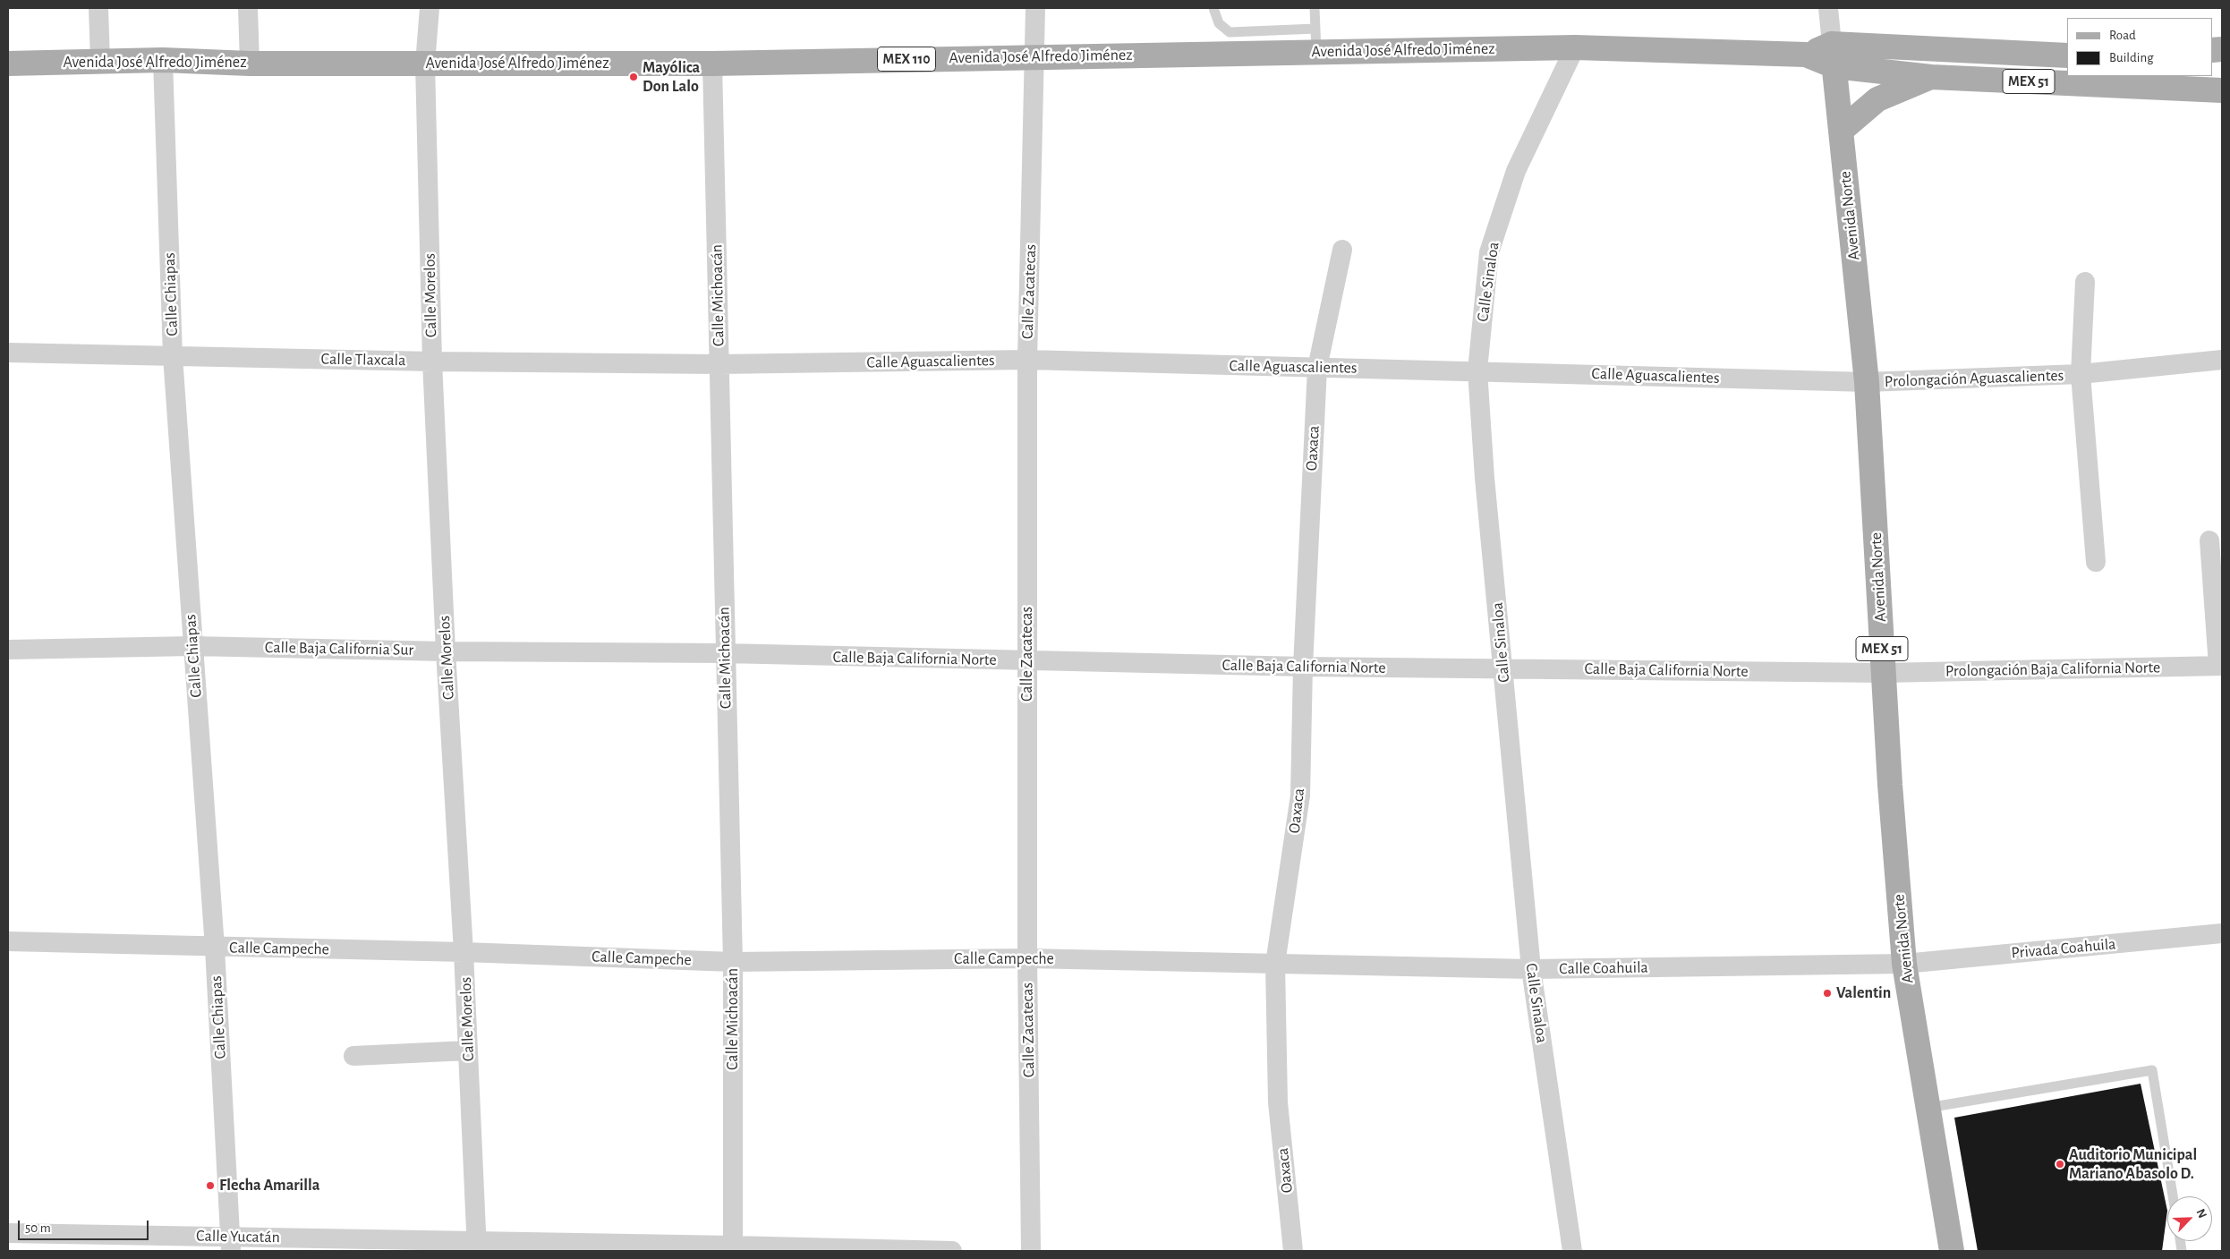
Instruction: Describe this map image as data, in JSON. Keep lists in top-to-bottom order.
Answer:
{
  "streets": {
    "main road": [
      "Avenida José Alfredo Jiménez",
      "MEX 110",
      "MEX 51",
      "Avenida Norte"
    ],
    "street": [
      "Calle Sinaloa",
      "Calle Zacatecas",
      "Calle Chiapas",
      "Calle Morelos",
      "Calle Michoacán",
      "Calle Tlaxcala",
      "Calle Aguascalientes",
      "Prolongación Aguascalientes",
      "Oaxaca",
      "Calle Baja California Sur",
      "Calle Baja California Norte",
      "Prolongación Baja California Norte",
      "Calle Campeche",
      "Privada Coahuila",
      "Calle Coahuila",
      "Calle Yucatán"
    ]
  },
  "crossings": [
    ["Avenida José Alfredo Jiménez", "MEX 51"],
    ["Avenida José Alfredo Jiménez", "Avenida Norte"],
    ["Avenida José Alfredo Jiménez", "Calle Sinaloa"],
    ["Avenida José Alfredo Jiménez", "Calle Zacatecas"],
    ["Avenida José Alfredo Jiménez", "Calle Chiapas"],
    ["Avenida José Alfredo Jiménez", "Calle Morelos"],
    ["Avenida José Alfredo Jiménez", "Calle Michoacán"],
    ["MEX 51", "Avenida Norte"],
    ["Avenida Norte", "Calle Aguascalientes"],
    ["Avenida Norte", "Prolongación Aguascalientes"],
    ["Avenida Norte", "Calle Baja California Norte"],
    ["Avenida Norte", "Prolongación Baja California Norte"],
    ["Avenida Norte", "Privada Coahuila"],
    ["Avenida Norte", "Calle Coahuila"],
    ["Calle Sinaloa", "Calle Aguascalientes"],
    ["Calle Sinaloa", "Calle Baja California Norte"],
    ["Calle Sinaloa", "Calle Coahuila"],
    ["Calle Zacatecas", "Calle Aguascalientes"],
    ["Calle Zacatecas", "Calle Baja California Norte"],
    ["Calle Zacatecas", "Calle Campeche"],
    ["Calle Chiapas", "Calle Tlaxcala"],
    ["Calle Chiapas", "Calle Baja California Sur"],
    ["Calle Chiapas", "Calle Campeche"],
    ["Calle Chiapas", "Calle Yucatán"],
    ["Calle Morelos", "Calle Tlaxcala"],
    ["Calle Morelos", "Calle Baja California Sur"],
    ["Calle Morelos", "Calle Campeche"],
    ["Calle Morelos", "Calle Yucatán"],
    ["Calle Michoacán", "Calle Tlaxcala"],
    ["Calle Michoacán", "Calle Aguascalientes"],
    ["Calle Michoacán", "Calle Baja California Sur"],
    ["Calle Michoacán", "Calle Baja California Norte"],
    ["Calle Michoacán", "Calle Campeche"],
    ["Calle Michoacán", "Calle Yucatán"],
    ["Calle Tlaxcala", "Calle Aguascalientes"],
    ["Calle Aguascalientes", "Prolongación Aguascalientes"],
    ["Calle Aguascalientes", "Oaxaca"],
    ["Oaxaca", "Calle Baja California Norte"],
    ["Oaxaca", "Calle Campeche"],
    ["Oaxaca", "Calle Coahuila"],
    ["Calle Baja California Sur", "Calle Baja California Norte"],
    ["Calle Baja California Norte", "Prolongación Baja California Norte"],
    ["Calle Campeche", "Calle Coahuila"],
    ["Privada Coahuila", "Calle Coahuila"]
  ],
  "places": [
    "Mayólica Don Lalo",
    "Valentin",
    "Auditorio Municipal Mariano Abasolo D.",
    "Flecha Amarilla"
  ],
  "legend": ["Road", "Building"],
  "scale_bar": "50 m",
  "north": "top right"
}
